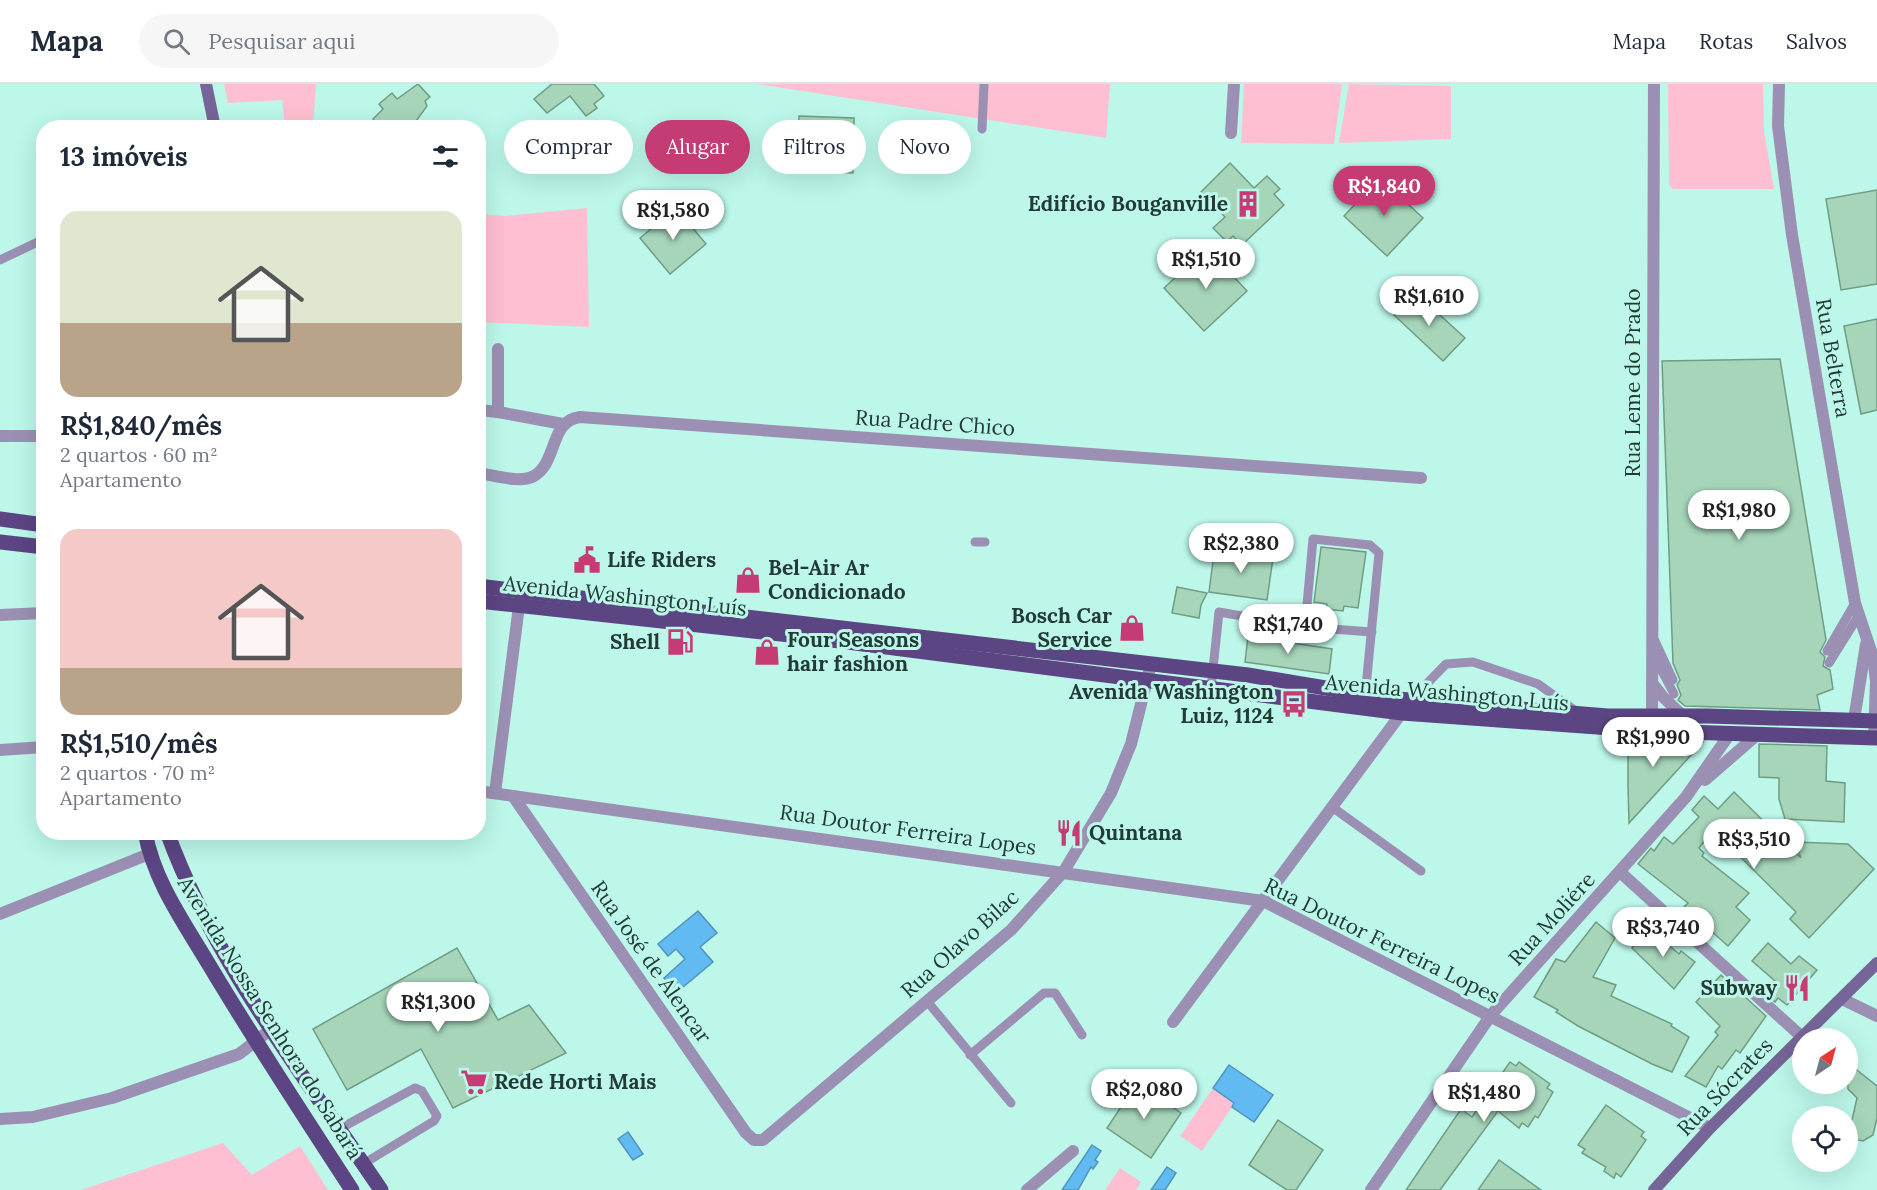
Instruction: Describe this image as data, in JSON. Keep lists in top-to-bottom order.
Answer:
{
  "streets": {
    "main road": ["Avenida Washington Luís", "Avenida Nossa Senhora do Sabará"],
    "street": [
      "Rua Belterra",
      "Rua Leme do Prado",
      "Rua Padre Chico",
      "Rua Doutor Ferreira Lopes",
      "Rua Moliére",
      "Rua Olavo Bilac",
      "Rua José de Alencar",
      "Rua Sócrates"
    ]
  },
  "crossings": [
    ["Rua Belterra", "Avenida Washington Luís"],
    ["Rua Leme do Prado", "Avenida Washington Luís"],
    ["Avenida Washington Luís", "Rua Moliére"],
    ["Avenida Washington Luís", "Rua Olavo Bilac"],
    ["Rua Doutor Ferreira Lopes", "Rua Moliére"],
    ["Rua Doutor Ferreira Lopes", "Rua Olavo Bilac"],
    ["Rua Doutor Ferreira Lopes", "Rua José de Alencar"],
    ["Rua Doutor Ferreira Lopes", "Rua Sócrates"],
    ["Rua Olavo Bilac", "Rua José de Alencar"]
  ],
  "places": {
    "building": ["Edifício Bouganville"],
    "public building": ["Life Riders"],
    "shop": ["Bel-Air Ar Condicionado", "Bosch Car Service", "Four Seasons hair fashion"],
    "fuel station": ["Shell"],
    "bus stop": ["Avenida Washington Luiz, 1124"],
    "restaurant": ["Quintana", "Subway"],
    "supermarket": ["Rede Horti Mais"]
  },
  "north": "top right",
  "page": {
    "header": "Mapa",
    "search": "Pesquisar aqui",
    "nav": ["Mapa", "Rotas", "Salvos"],
    "chip": [
      "Comprar",
      "Alugar",
      "Filtros",
      "Novo"
    ],
    "heading": "13 imóveis",
    "price": [
      "R$1,840",
      "R$1,580",
      "R$1,510",
      "R$1,610",
      "R$1,980",
      "R$2,380",
      "R$1,740",
      "R$1,990",
      "R$3,510",
      "R$3,740",
      "R$1,300",
      "R$2,080",
      "R$1,480"
    ],
    "list": [
      {
        "name": "R$1,840/mês",
        "note": "2 quartos · 60 m² · Apartamento"
      },
      {
        "name": "R$1,510/mês",
        "note": "2 quartos · 70 m² · Apartamento"
      }
    ]
  }
}
